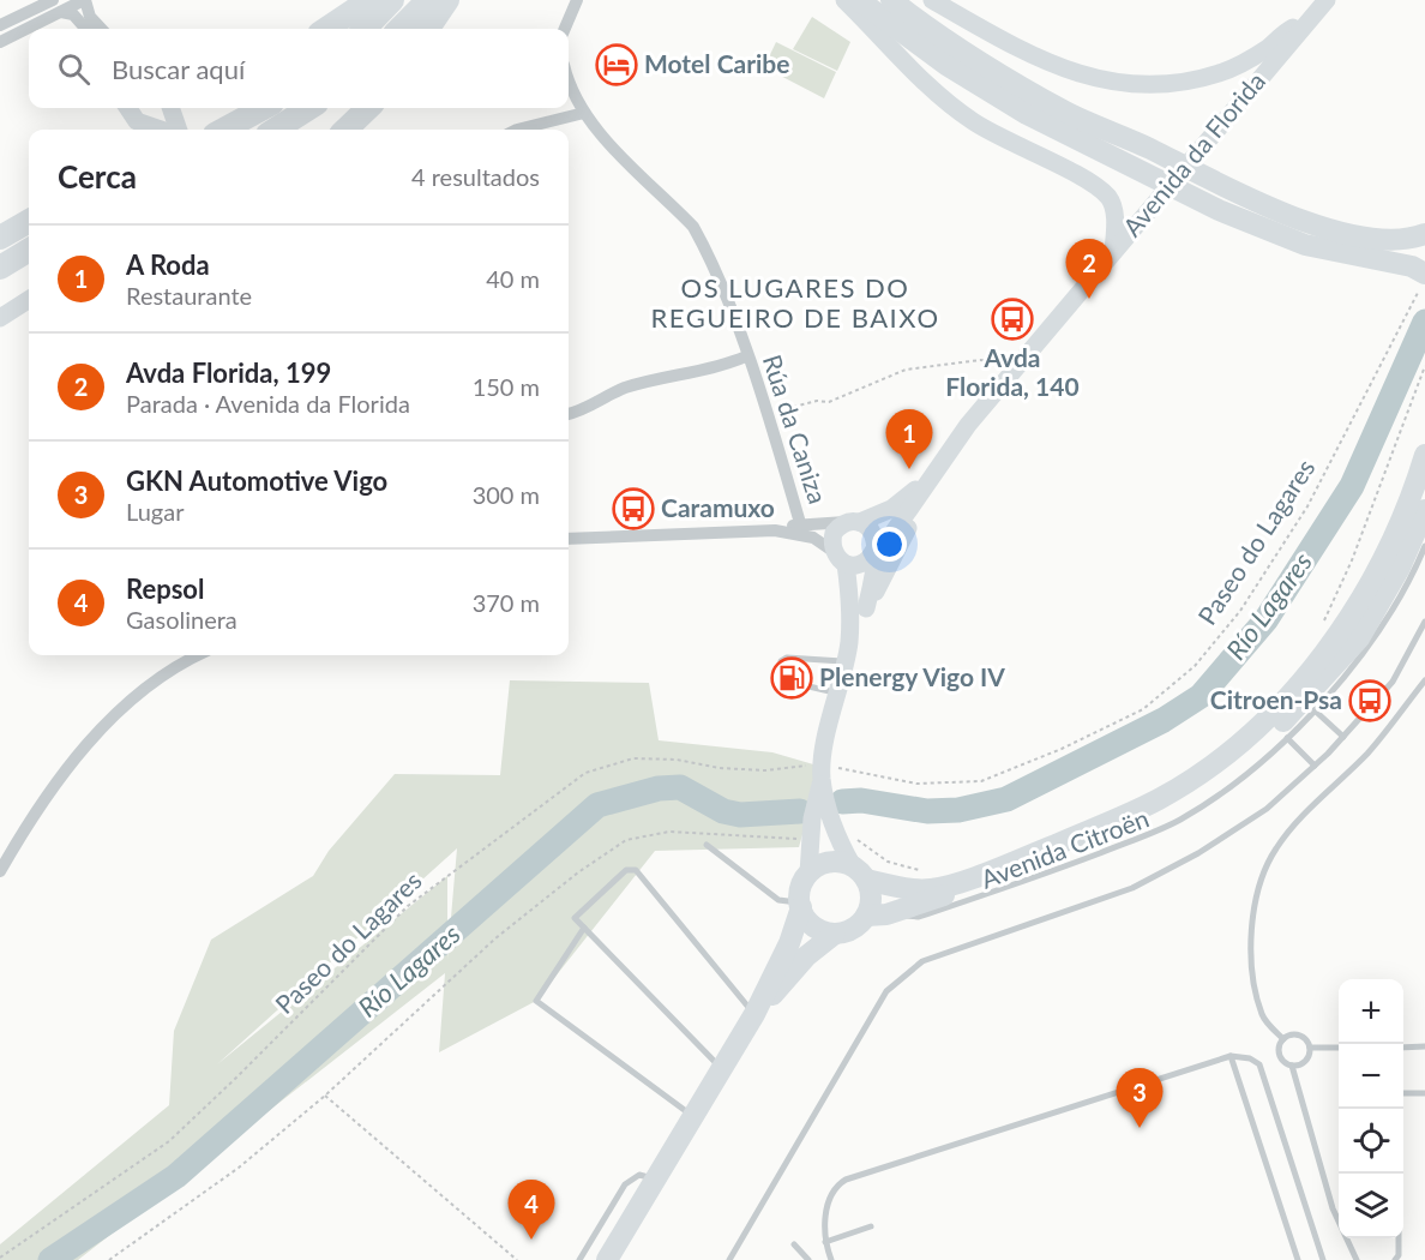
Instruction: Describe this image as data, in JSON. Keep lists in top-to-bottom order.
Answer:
{
  "streets": {
    "main road": ["Avenida da Florida", "Avenida Citroën"],
    "street": ["Rúa da Caniza"],
    "path": ["Paseo do Lagares"]
  },
  "crossings": [
    ["Avenida da Florida", "Paseo do Lagares"],
    ["Avenida da Florida", "Avenida Citroën"]
  ],
  "districts": ["OS LUGARES DO REGUEIRO DE BAIXO"],
  "water": ["Río Lagares"],
  "places": {
    "hotel": ["Motel Caribe"],
    "bus stop": ["Avda Florida, 140", "Caramuxo", "Citroen-Psa"],
    "fuel station": ["Plenergy Vigo IV"]
  },
  "page": {
    "search": "Buscar aquí",
    "heading": ["Cerca", "4 resultados"],
    "list": [
      {
        "mark": "1",
        "name": "A Roda",
        "note": "Restaurante",
        "value": "40 m"
      },
      {
        "mark": "2",
        "name": "Avda Florida, 199",
        "note": "Parada · Avenida da Florida",
        "value": "150 m"
      },
      {
        "mark": "3",
        "name": "GKN Automotive Vigo",
        "note": "Lugar",
        "value": "300 m"
      },
      {
        "mark": "4",
        "name": "Repsol",
        "note": "Gasolinera",
        "value": "370 m"
      }
    ],
    "pins": [
      "2",
      "1",
      "3",
      "4"
    ],
    "map_buttons": ["+", "−"]
  }
}
